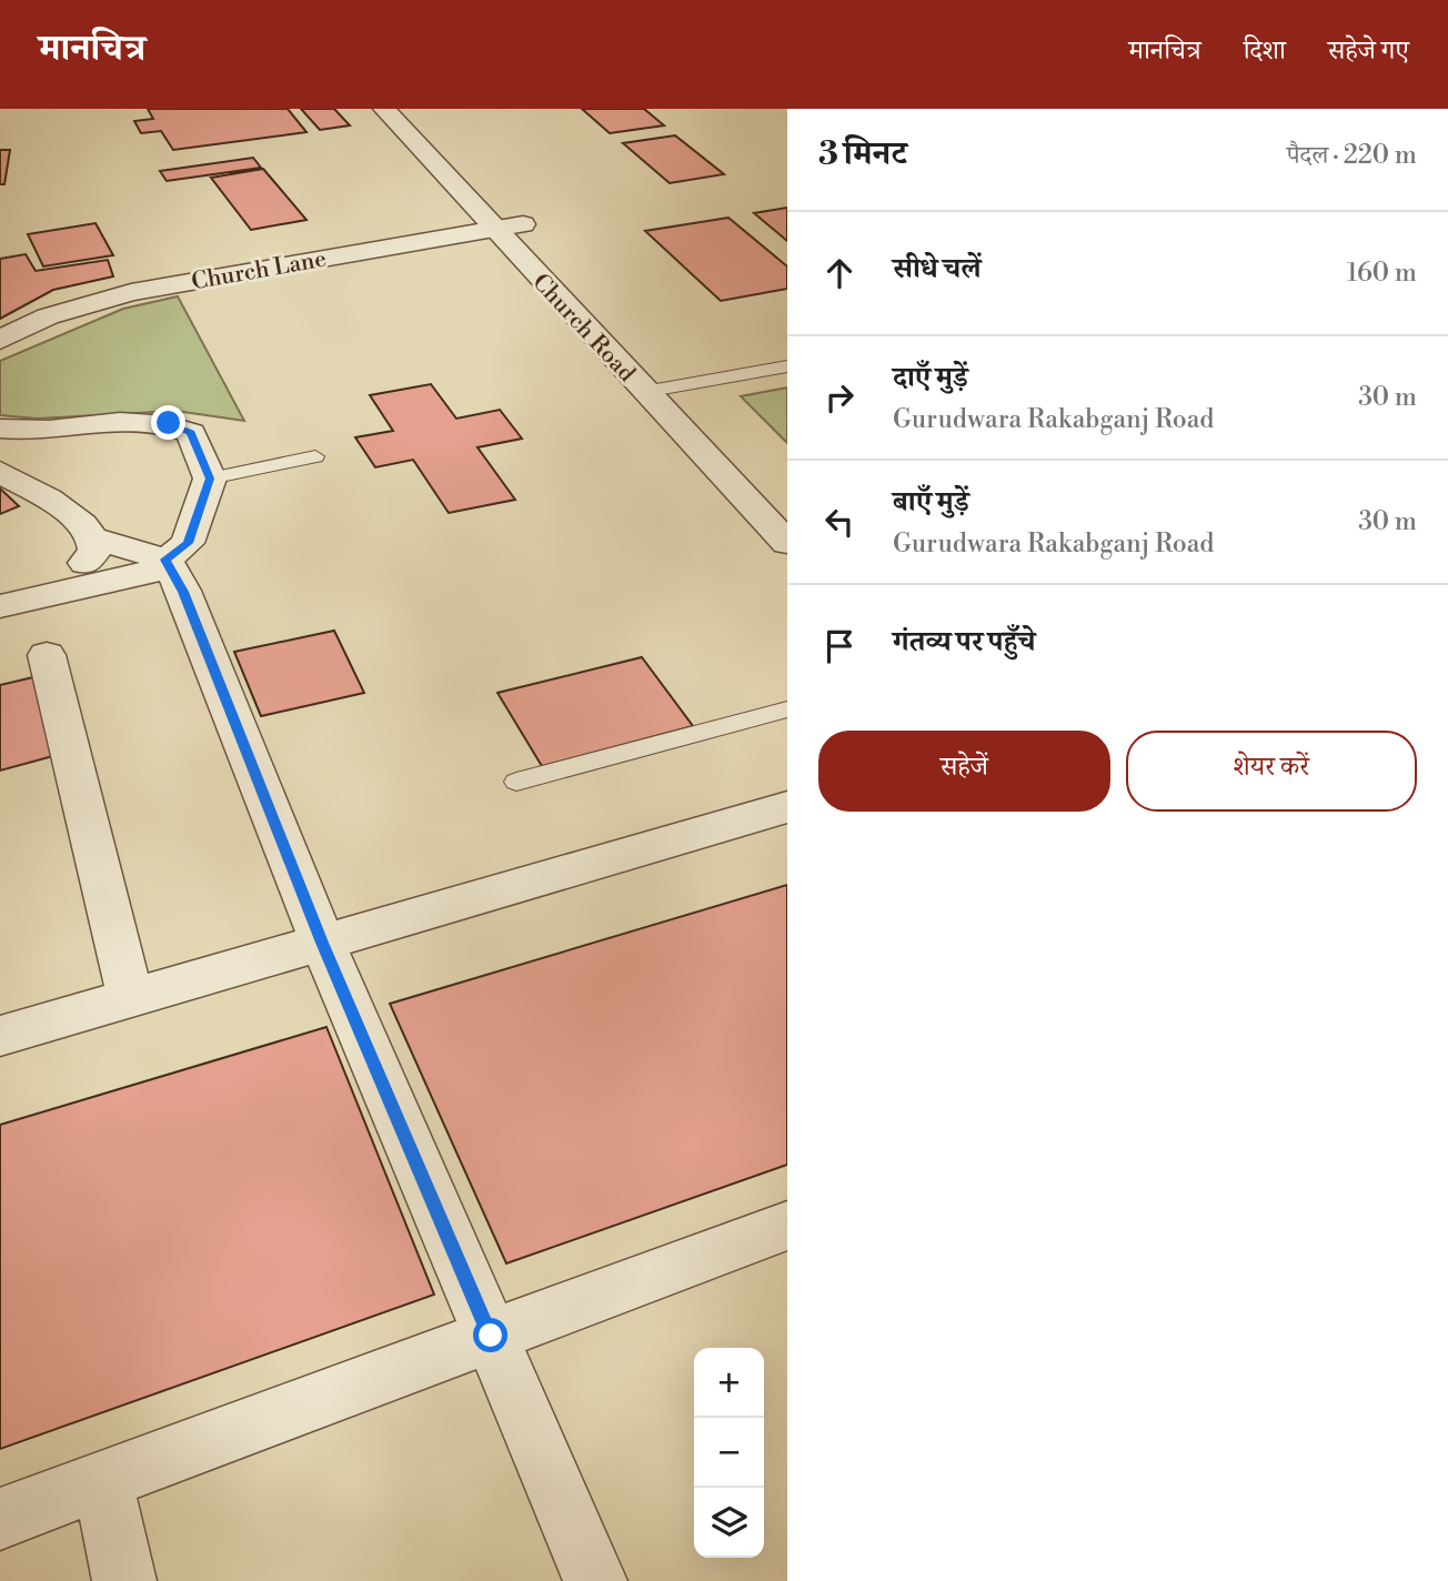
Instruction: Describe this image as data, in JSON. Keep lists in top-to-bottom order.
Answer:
{
  "streets": {
    "street": ["Church Lane", "Church Road"]
  },
  "crossings": [
    ["Church Lane", "Church Road"]
  ],
  "page": {
    "header": "मानचित्र",
    "nav": ["मानचित्र", "दिशा", "सहेजे गए"],
    "heading": ["3 मिनट", "पैदल · 220 m"],
    "list": [
      ["सीधे चलें", "160 m"],
      ["दाएँ मुड़ें", "Gurudwara Rakabganj Road", "30 m"],
      ["बाएँ मुड़ें", "Gurudwara Rakabganj Road", "30 m"],
      "गंतव्य पर पहुँचे"
    ],
    "buttons": ["सहेजें", "शेयर करें"],
    "map_buttons": ["+", "−"]
  }
}
